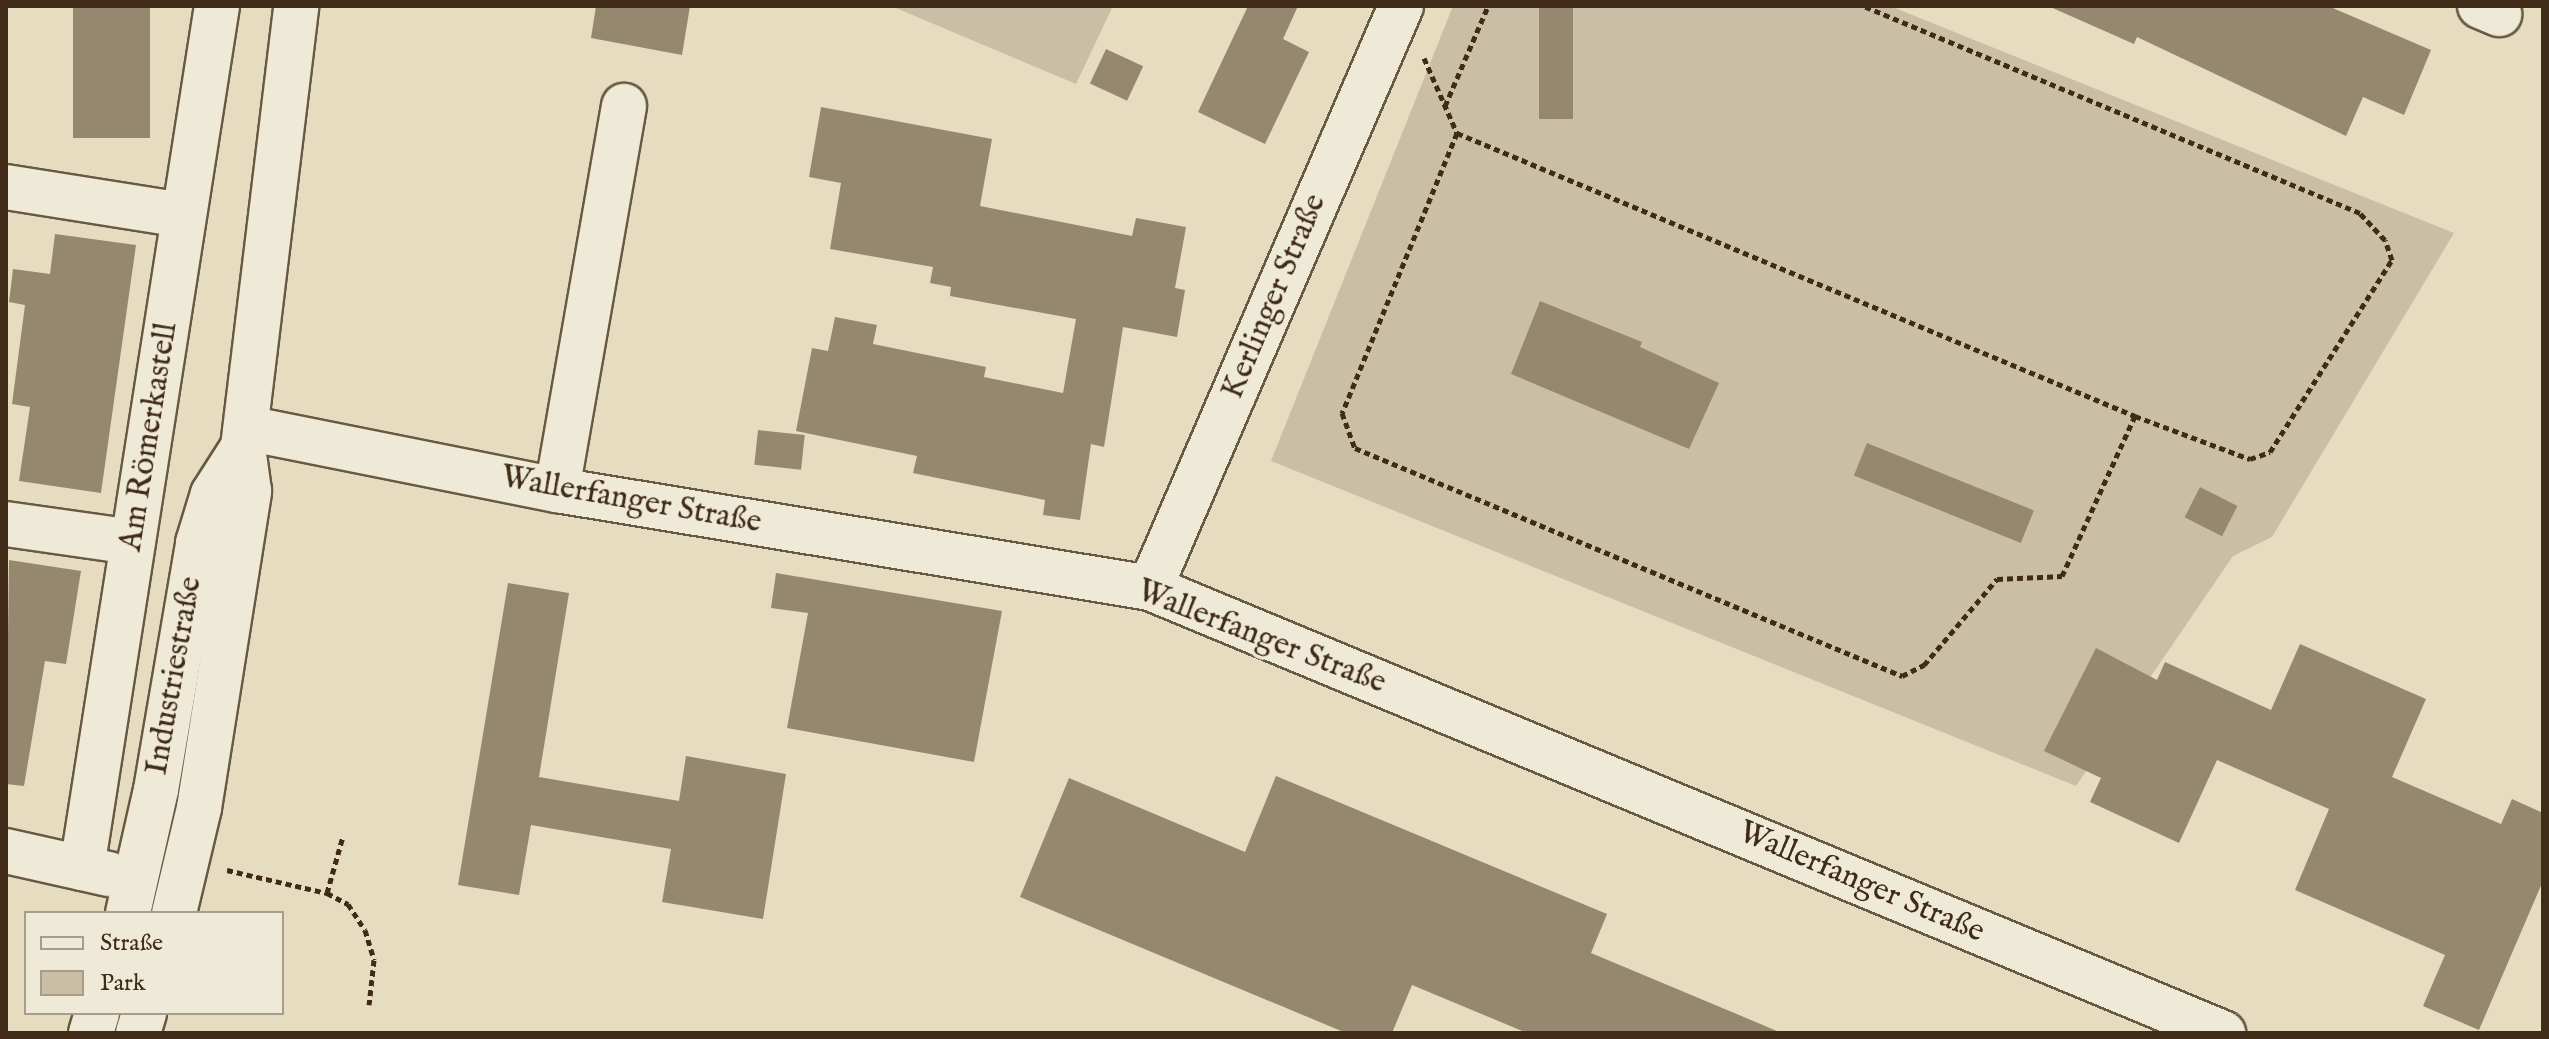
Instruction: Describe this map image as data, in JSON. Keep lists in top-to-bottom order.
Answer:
{
  "streets": {
    "street": [
      "Kerlinger Straße",
      "Am Römerkastell",
      "Wallerfanger Straße",
      "Industriestraße"
    ]
  },
  "crossings": [
    ["Kerlinger Straße", "Wallerfanger Straße"],
    ["Wallerfanger Straße", "Industriestraße"]
  ],
  "legend": ["Straße", "Park"]
}
